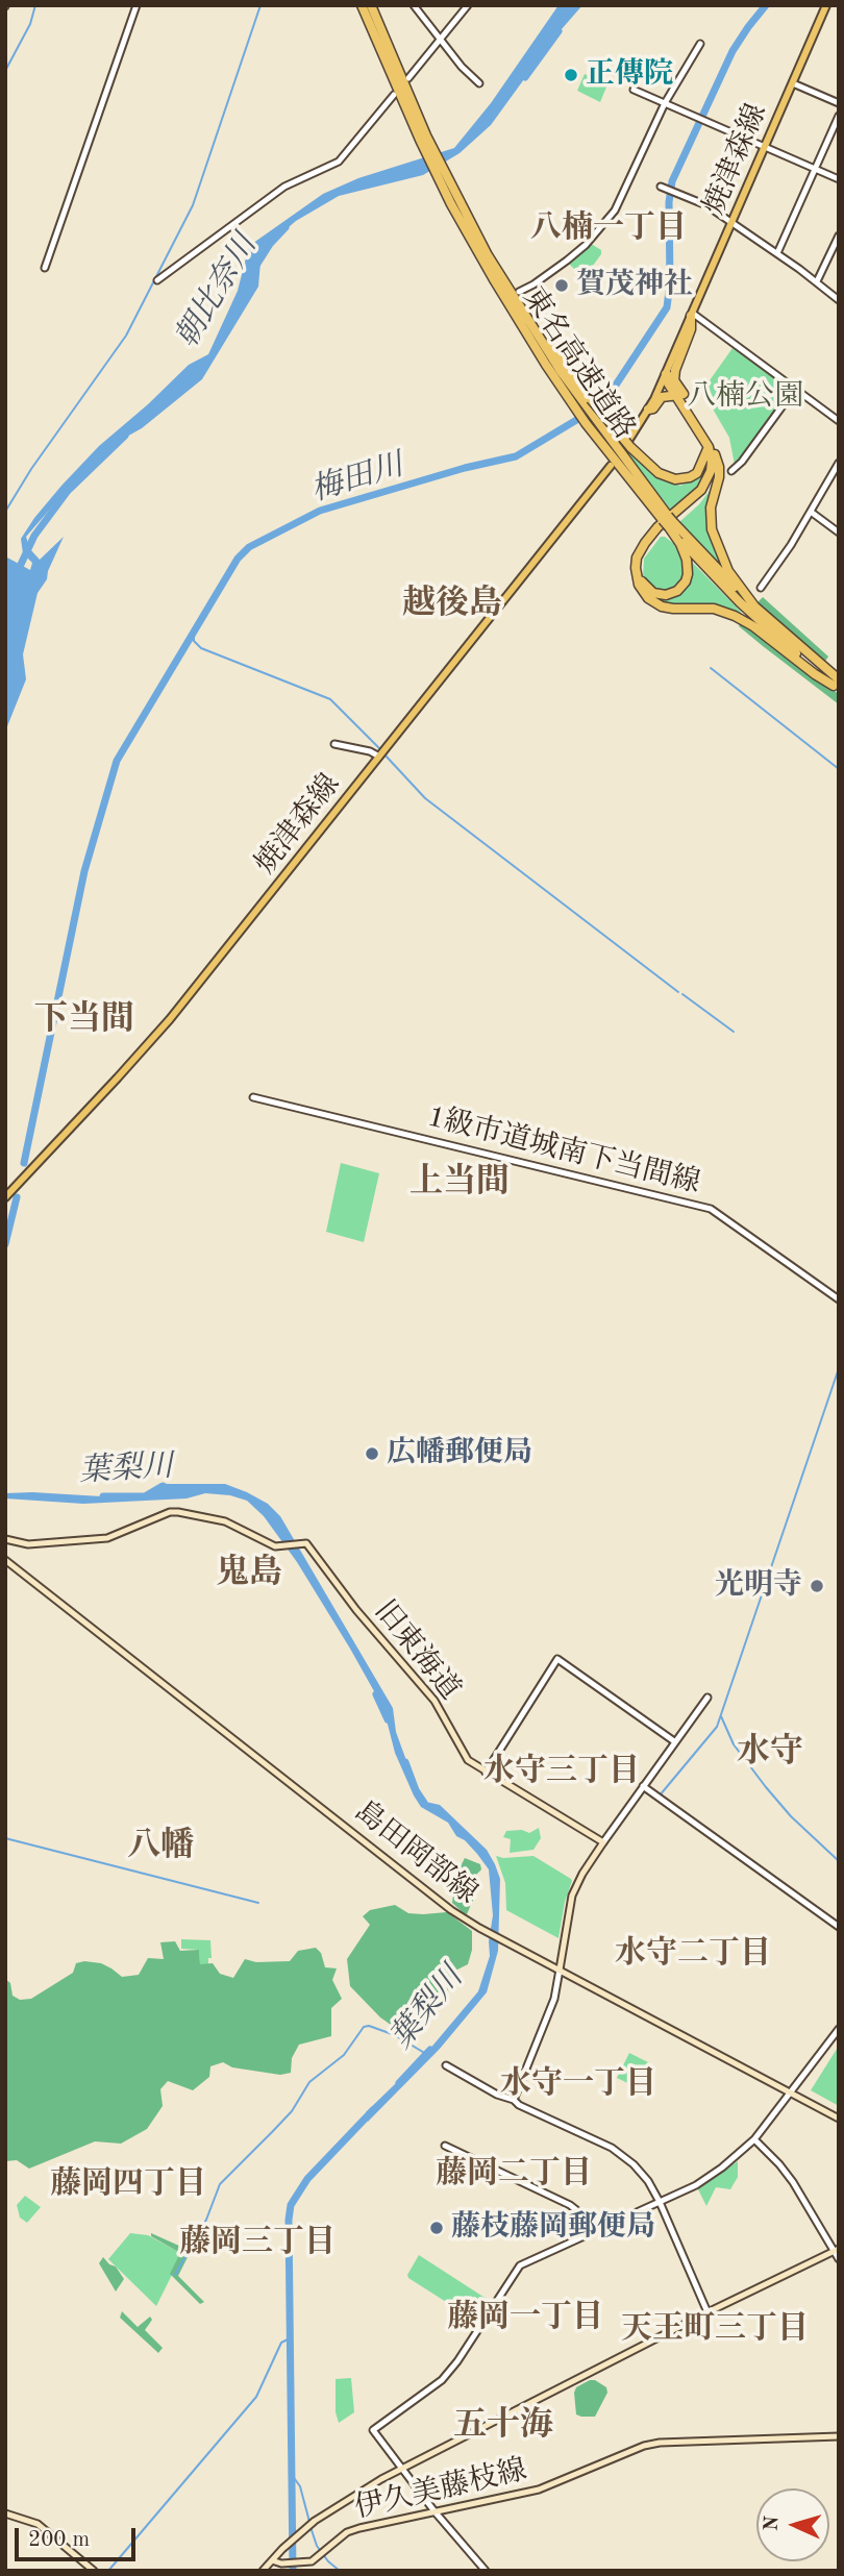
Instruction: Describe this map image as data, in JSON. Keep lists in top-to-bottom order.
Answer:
{
  "streets": {
    "highway": ["東名高速道路"],
    "main road": [
      "焼津森線",
      "旧東海道",
      "島田岡部線",
      "伊久美藤枝線"
    ],
    "street": ["1級市道城南下当間線"]
  },
  "districts": [
    "八楠一丁目",
    "越後島",
    "下当間",
    "上当間",
    "鬼島",
    "水守",
    "水守三丁目",
    "八幡",
    "水守二丁目",
    "水守一丁目",
    "藤岡二丁目",
    "藤岡四丁目",
    "藤岡三丁目",
    "藤岡一丁目",
    "天王町三丁目",
    "五十海"
  ],
  "water": ["朝比奈川", "梅田川", "葉梨川"],
  "parks": ["八楠公園"],
  "places": [
    "正傳院",
    "賀茂神社",
    "広幡郵便局",
    "光明寺",
    "藤枝藤岡郵便局"
  ],
  "scale_bar": "200 m",
  "north": "left"
}
